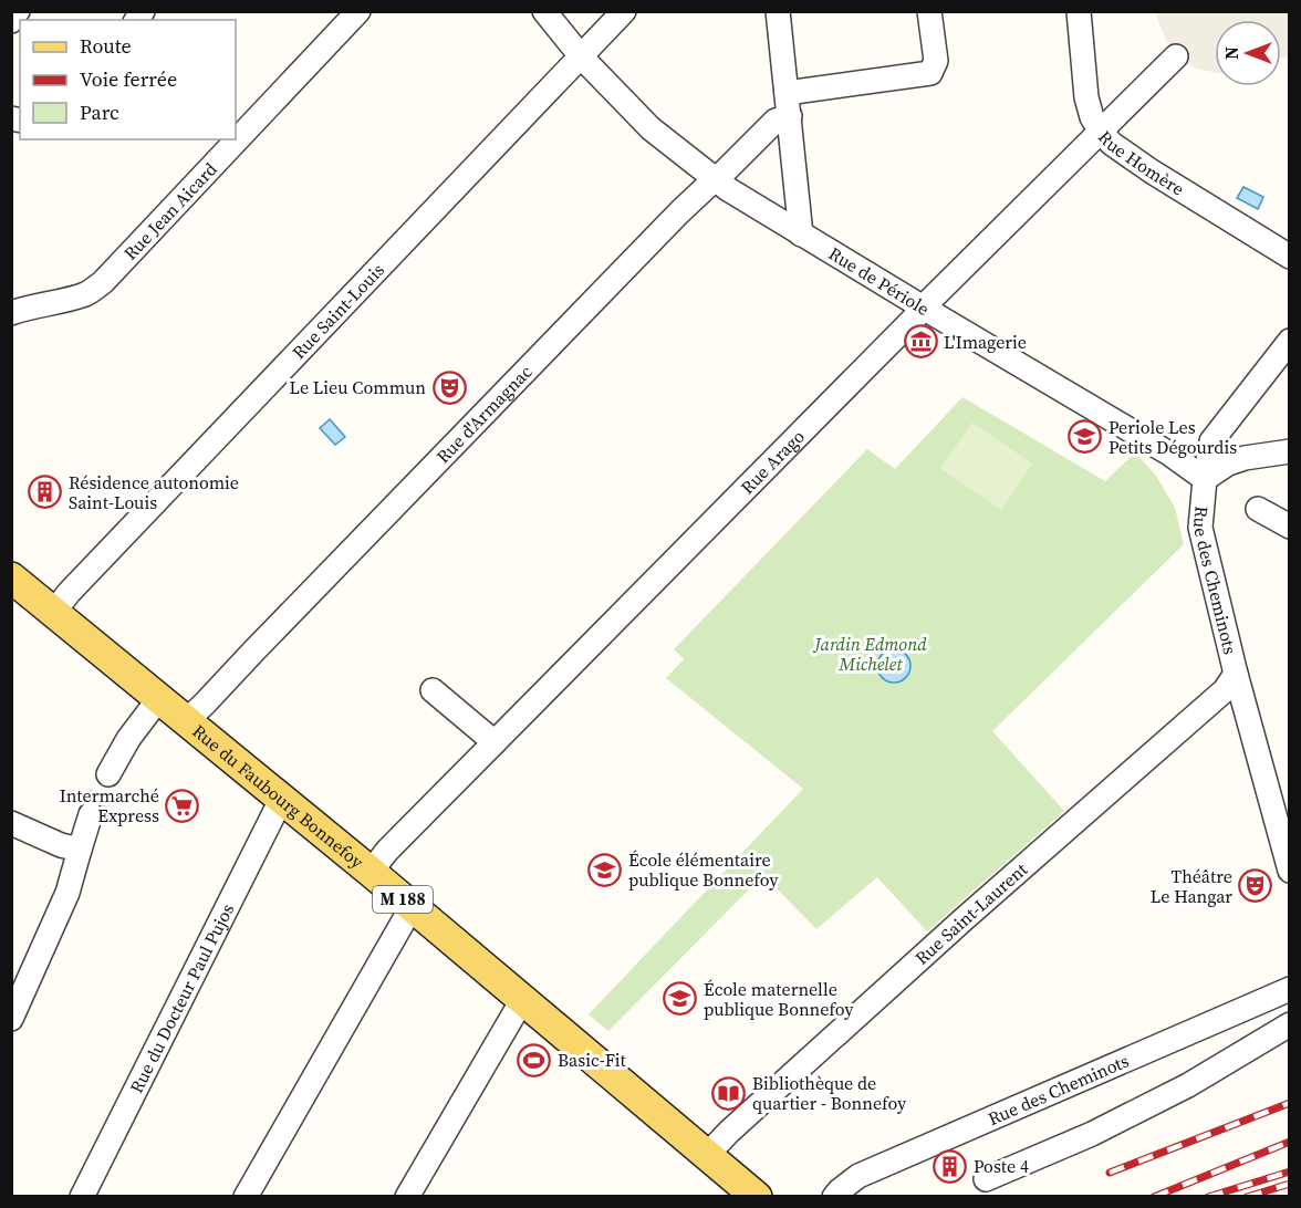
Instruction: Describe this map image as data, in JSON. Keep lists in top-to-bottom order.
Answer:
{
  "streets": {
    "main road": ["Rue du Faubourg Bonnefoy", "M 188"],
    "street": [
      "Rue Homère",
      "Rue Jean Aicard",
      "Rue de Périole",
      "Rue Saint-Louis",
      "Rue d'Armagnac",
      "Rue Arago",
      "Rue des Cheminots",
      "Rue Saint-Laurent",
      "Rue du Docteur Paul Pujos"
    ]
  },
  "crossings": [
    ["Rue Homère", "Rue Arago"],
    ["Rue de Périole", "Rue Saint-Louis"],
    ["Rue de Périole", "Rue d'Armagnac"],
    ["Rue de Périole", "Rue Arago"],
    ["Rue de Périole", "Rue des Cheminots"],
    ["Rue Saint-Louis", "Rue du Faubourg Bonnefoy"],
    ["Rue d'Armagnac", "Rue du Faubourg Bonnefoy"],
    ["Rue Arago", "Rue du Faubourg Bonnefoy"],
    ["Rue des Cheminots", "Rue Saint-Laurent"],
    ["Rue du Faubourg Bonnefoy", "Rue Saint-Laurent"],
    ["Rue du Faubourg Bonnefoy", "Rue du Docteur Paul Pujos"]
  ],
  "parks": ["Jardin Edmond Michelet"],
  "places": {
    "museum": ["L'Imagerie"],
    "theatre": ["Le Lieu Commun", "Théâtre Le Hangar"],
    "school or university": ["Periole Les Petits Dégourdis", "École élémentaire publique Bonnefoy", "École maternelle publique Bonnefoy"],
    "building": ["Résidence autonomie Saint-Louis", "Poste 4"],
    "supermarket": ["Intermarché Express"],
    "sports": ["Basic-Fit"],
    "library": ["Bibliothèque de quartier - Bonnefoy"]
  },
  "legend": ["Route", "Voie ferrée", "Parc"],
  "north": "left"
}
